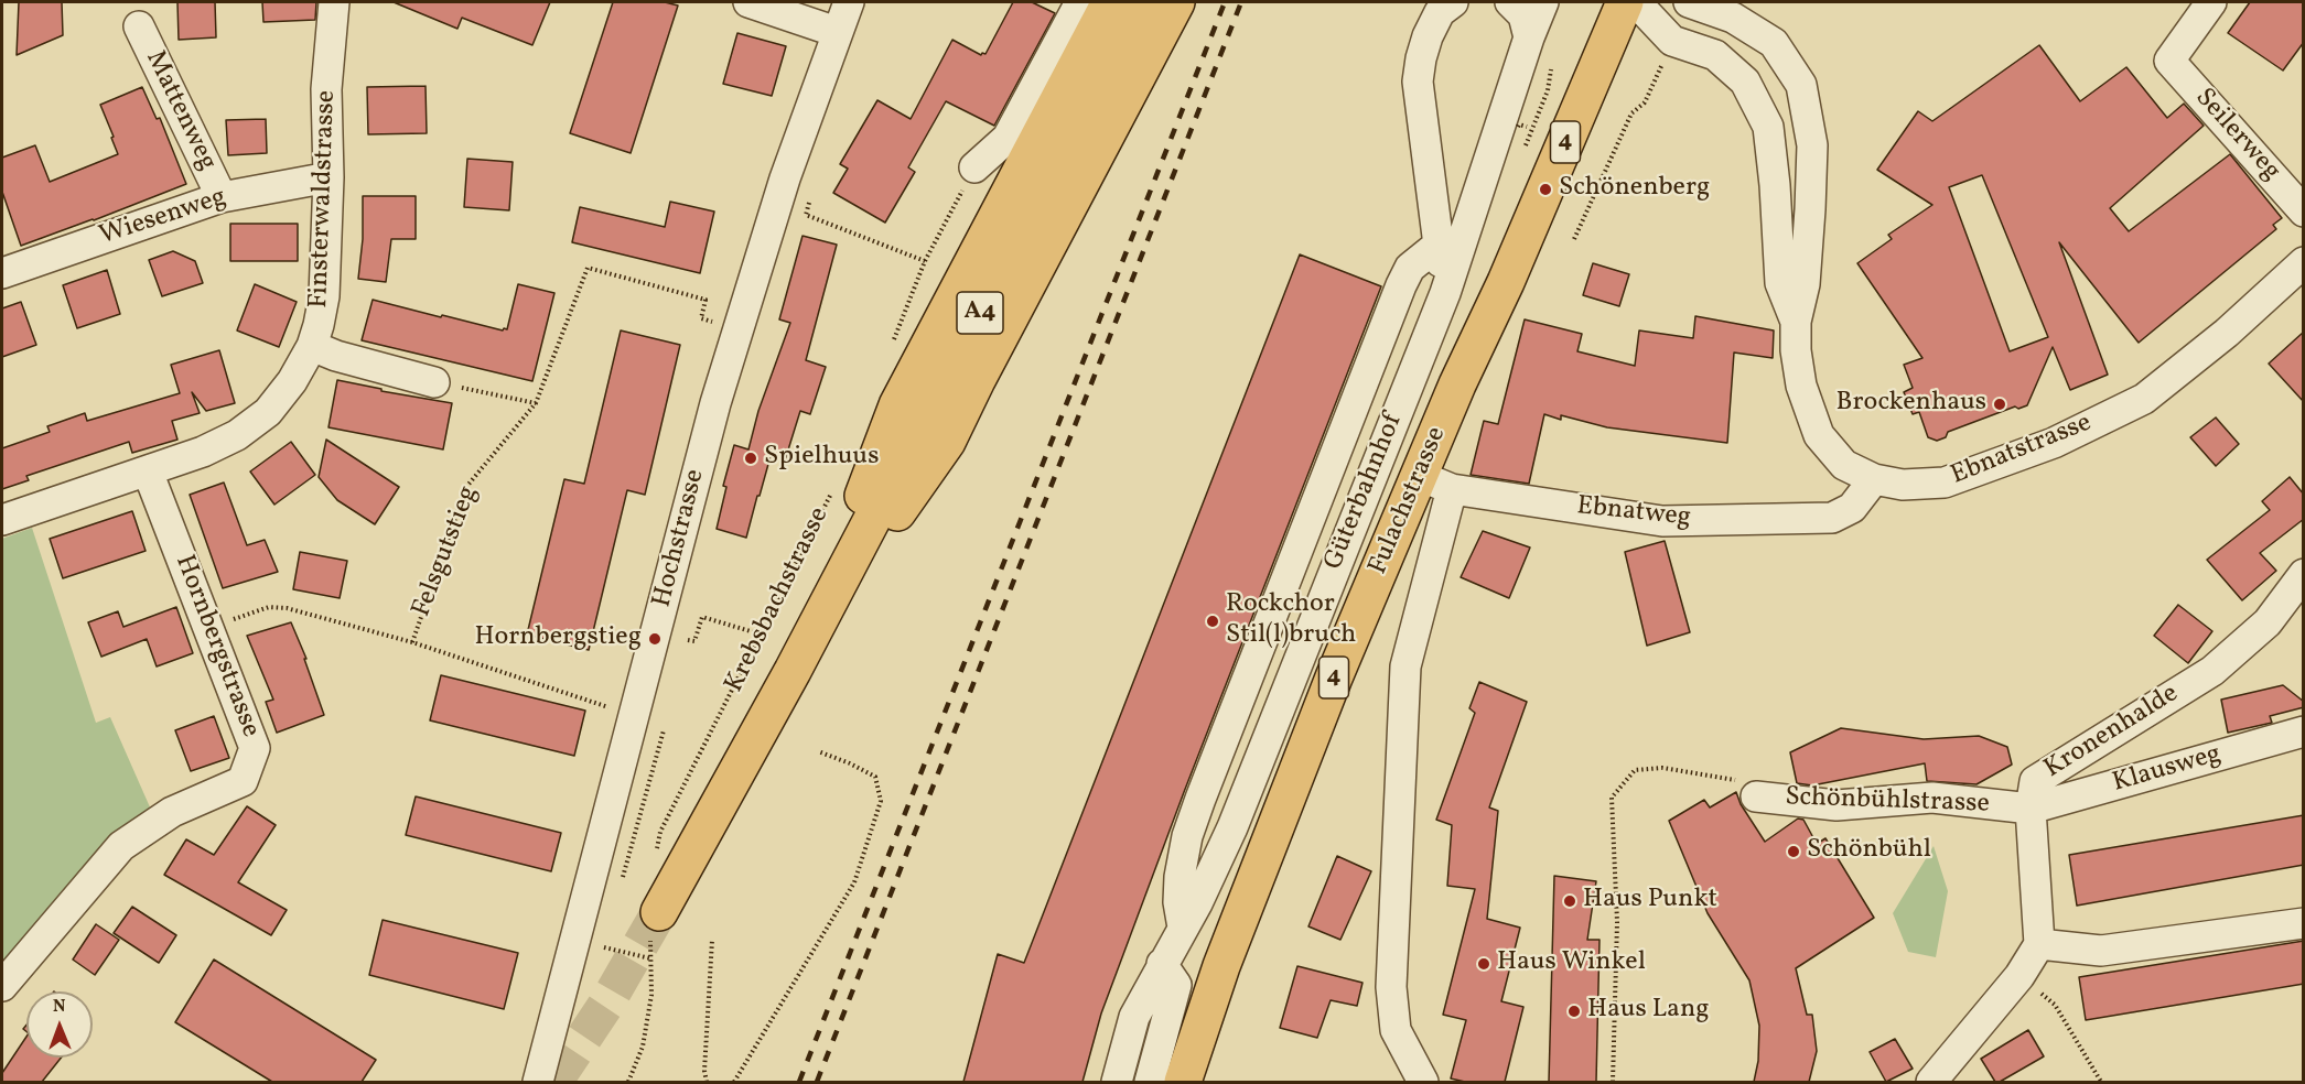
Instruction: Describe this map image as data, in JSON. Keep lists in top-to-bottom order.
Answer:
{
  "streets": {
    "main road": ["4", "A4", "Fulachstrasse"],
    "street": [
      "Mattenweg",
      "Seilerweg",
      "Finsterwaldstrasse",
      "Wiesenweg",
      "Ebnatstrasse",
      "Güterbahnhof",
      "Ebnatweg",
      "Hochstrasse",
      "Hornbergstrasse",
      "Kronenhalde",
      "Klausweg",
      "Schönbühlstrasse"
    ],
    "path": ["Felsgutstieg", "Krebsbachstrasse"]
  },
  "crossings": [
    ["Mattenweg", "Wiesenweg"],
    ["Finsterwaldstrasse", "Wiesenweg"],
    ["Finsterwaldstrasse", "Hornbergstrasse"],
    ["Ebnatstrasse", "Ebnatweg"],
    ["Fulachstrasse", "Ebnatweg"],
    ["Kronenhalde", "Klausweg"],
    ["Kronenhalde", "Schönbühlstrasse"],
    ["Klausweg", "Schönbühlstrasse"]
  ],
  "places": [
    "Schönenberg",
    "Brockenhaus",
    "Spielhuus",
    "Rockchor Stil(l)bruch",
    "Hornbergstieg",
    "Schönbühl",
    "Haus Punkt",
    "Haus Winkel",
    "Haus Lang"
  ],
  "north": "top"
}
